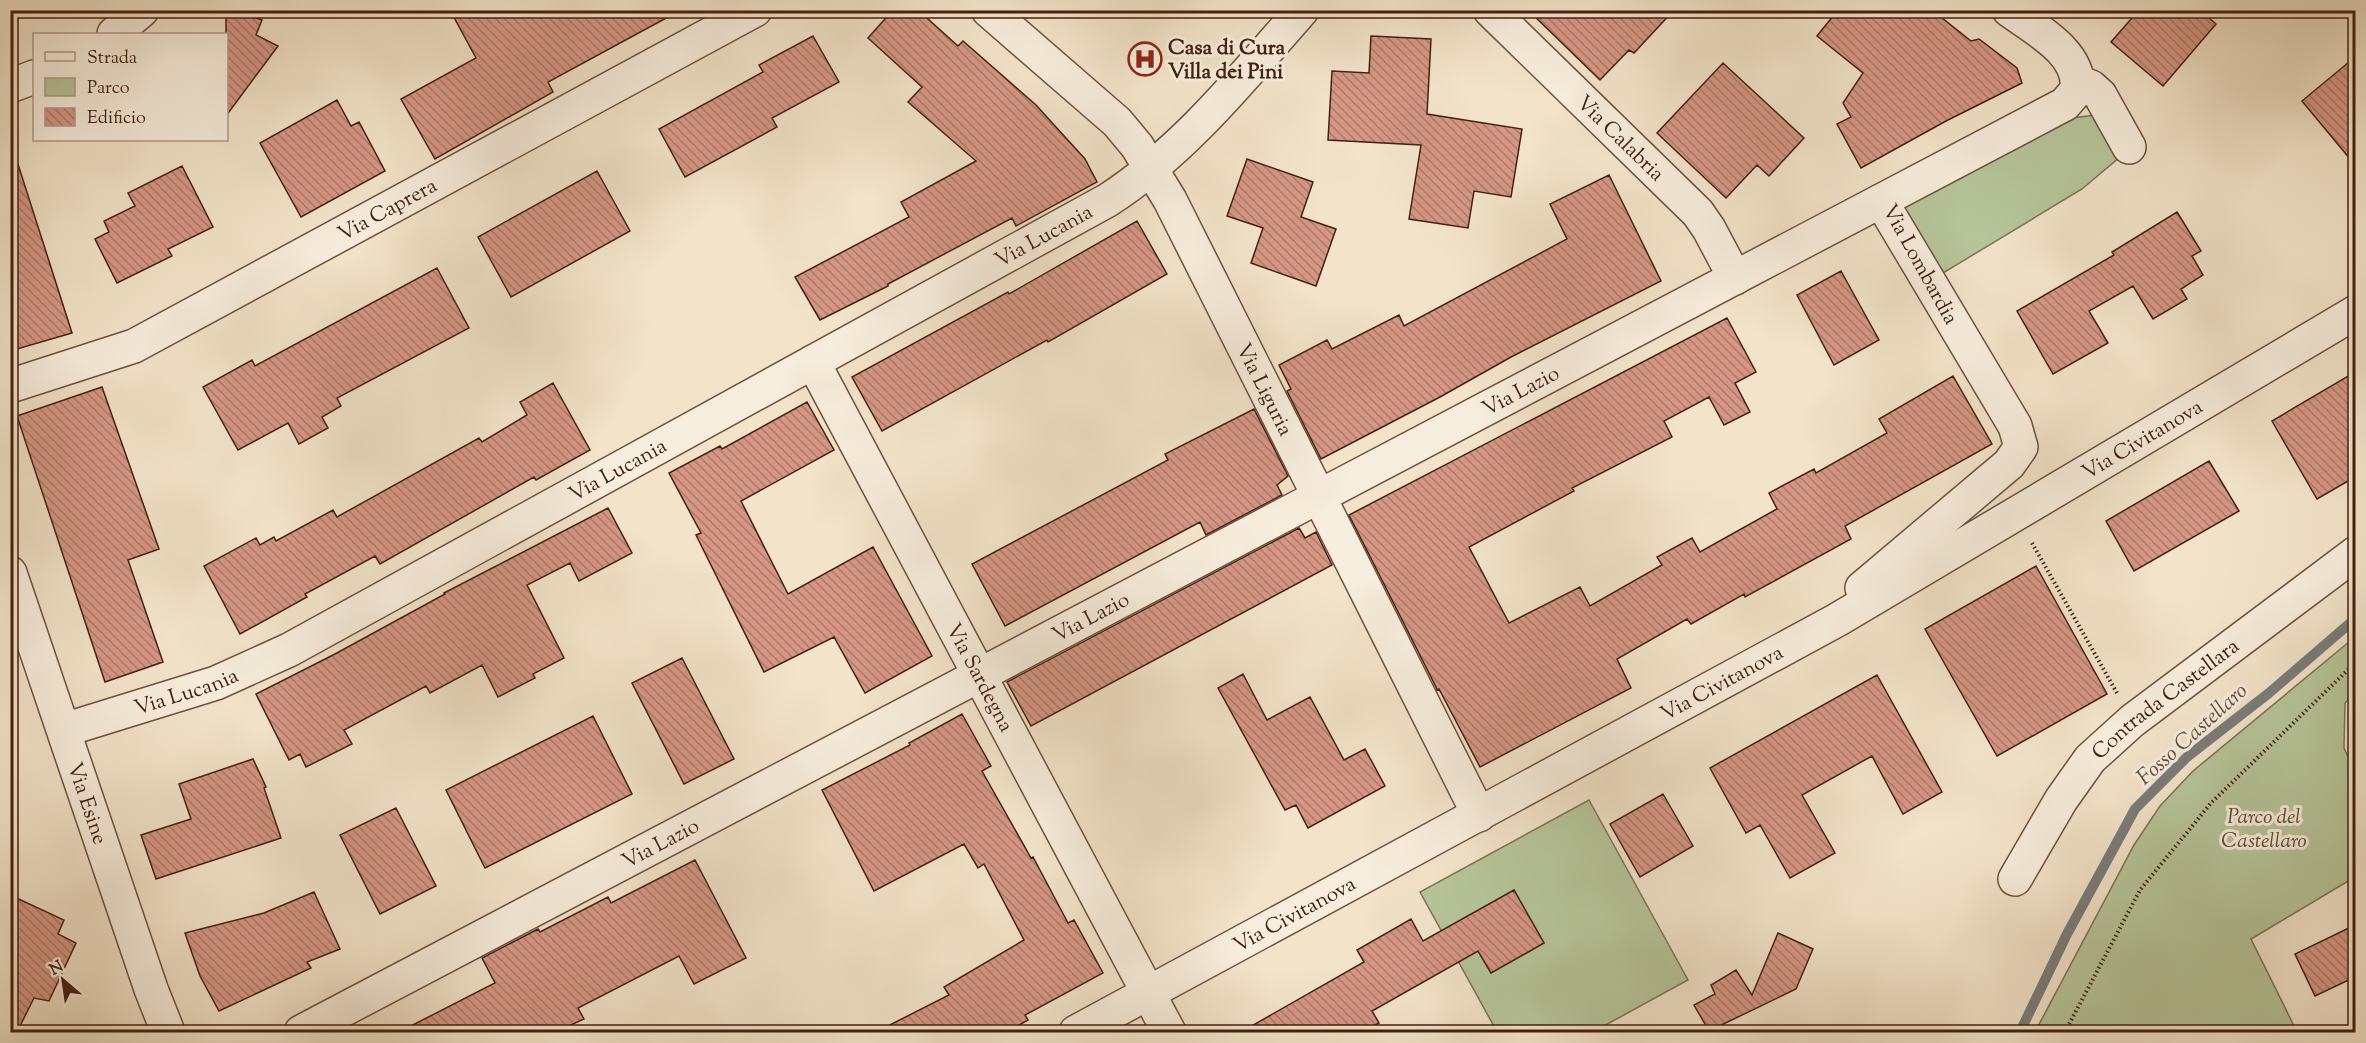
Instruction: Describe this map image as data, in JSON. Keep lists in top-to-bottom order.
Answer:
{
  "streets": {
    "street": [
      "Via Calabria",
      "Via Caprera",
      "Via Lucania",
      "Via Lombardia",
      "Via Liguria",
      "Via Lazio",
      "Via Civitanova",
      "Via Sardegna",
      "Contrada Castellara",
      "Via Esine"
    ]
  },
  "crossings": [
    ["Via Calabria", "Via Lazio"],
    ["Via Lucania", "Via Liguria"],
    ["Via Lucania", "Via Sardegna"],
    ["Via Lucania", "Via Esine"],
    ["Via Lombardia", "Via Lazio"],
    ["Via Lombardia", "Via Civitanova"],
    ["Via Liguria", "Via Lazio"],
    ["Via Liguria", "Via Civitanova"],
    ["Via Lazio", "Via Sardegna"],
    ["Via Civitanova", "Via Sardegna"]
  ],
  "water": ["Fosso Castellaro"],
  "parks": ["Parco del Castellaro"],
  "places": {
    "hospital": ["Casa di Cura Villa dei Pini"]
  },
  "legend": ["Strada", "Parco", "Edificio"],
  "north": "top left"
}
